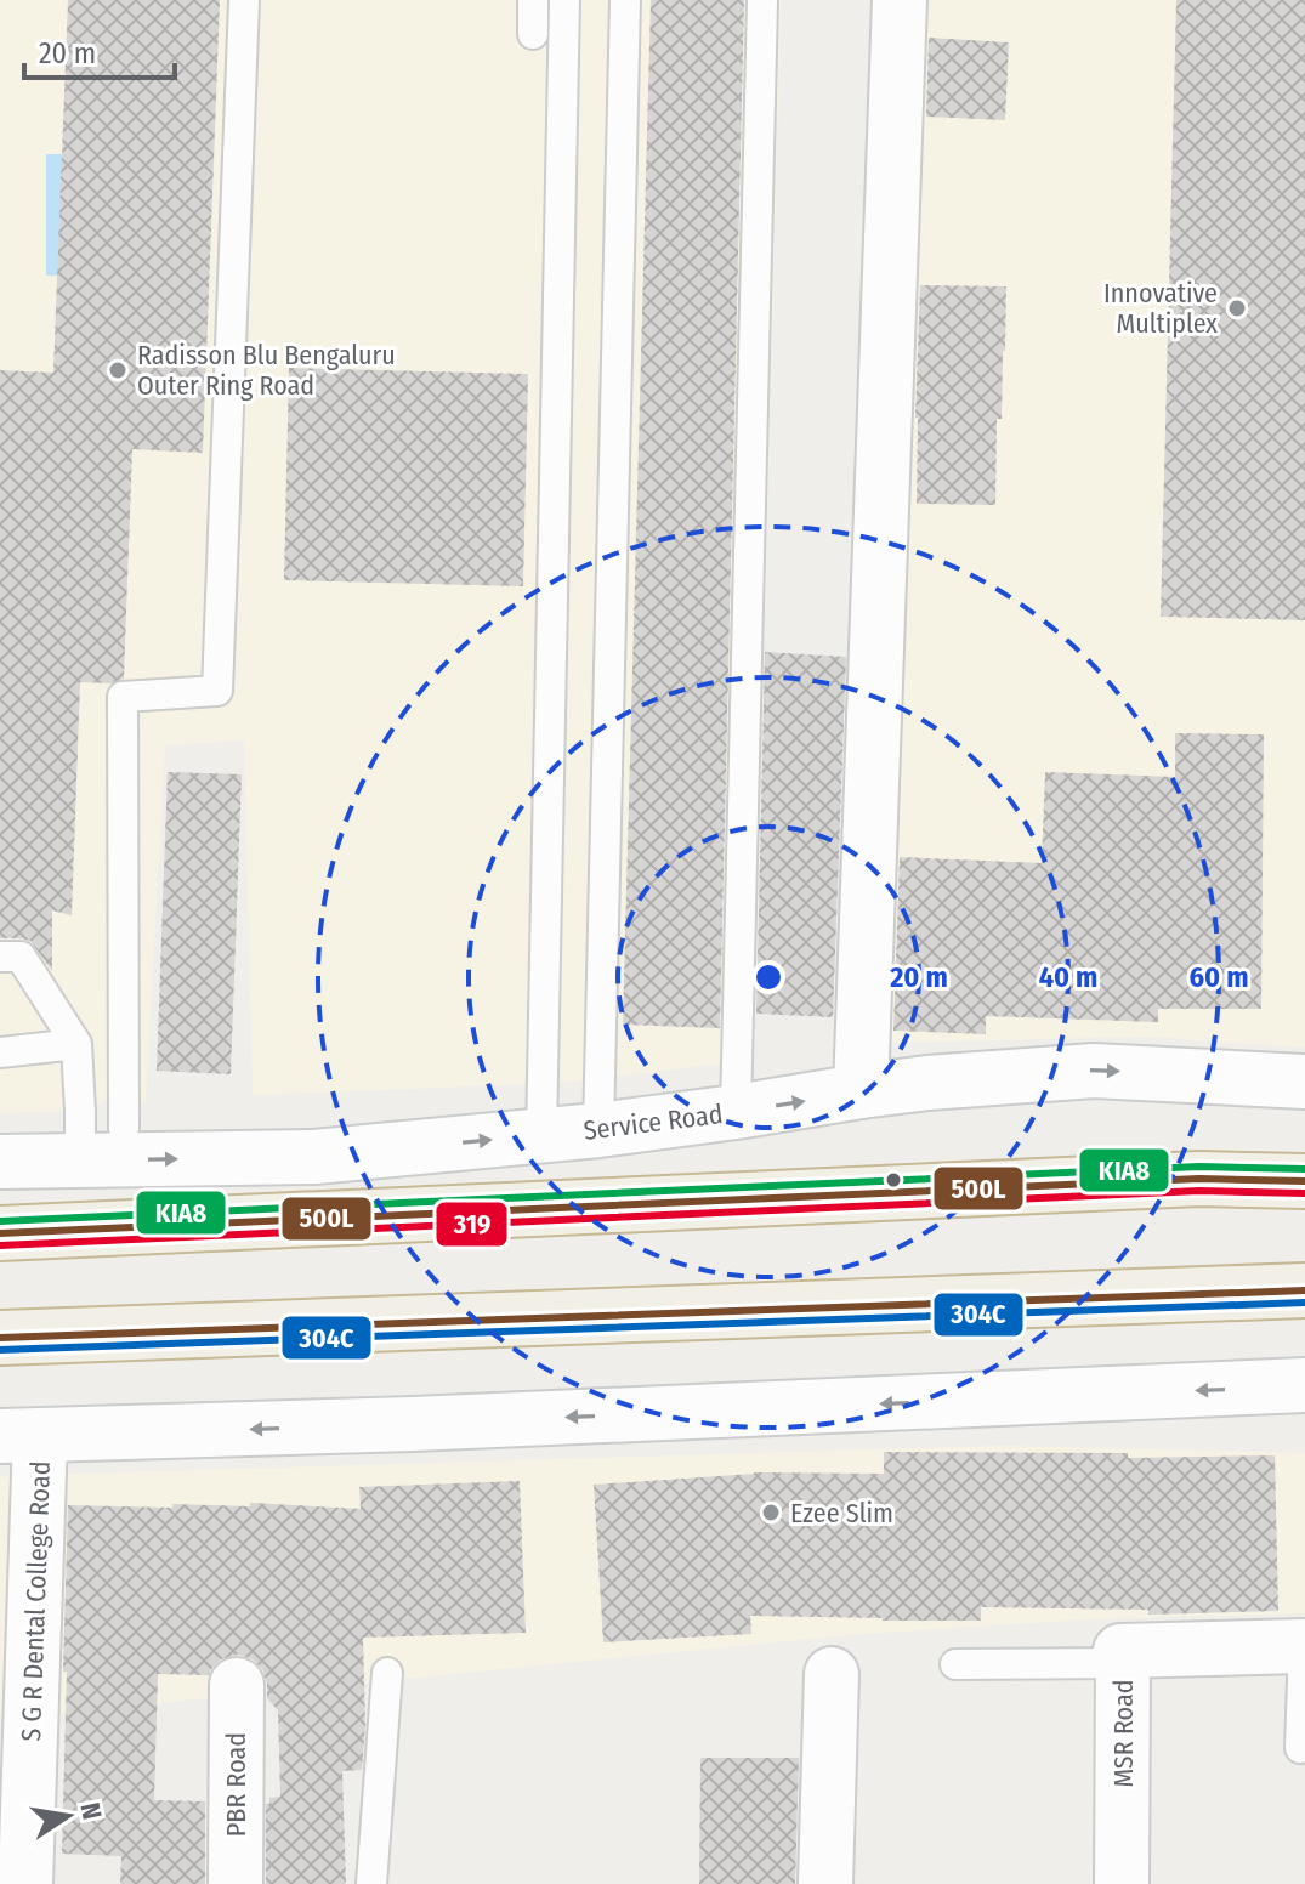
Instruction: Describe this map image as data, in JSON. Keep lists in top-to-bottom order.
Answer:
{
  "streets": {
    "street": [
      "Service Road",
      "S G R Dental College Road",
      "MSR Road",
      "PBR Road"
    ]
  },
  "places": ["Innovative Multiplex", "Radisson Blu Bengaluru Outer Ring Road", "Ezee Slim"],
  "lines": [
    "transit line KIA8",
    "transit line 500L",
    "transit line 319",
    "transit line 304C"
  ],
  "scale_bar": "20 m",
  "north": "right",
  "rings": ["20 m", "40 m", "60 m"]
}
